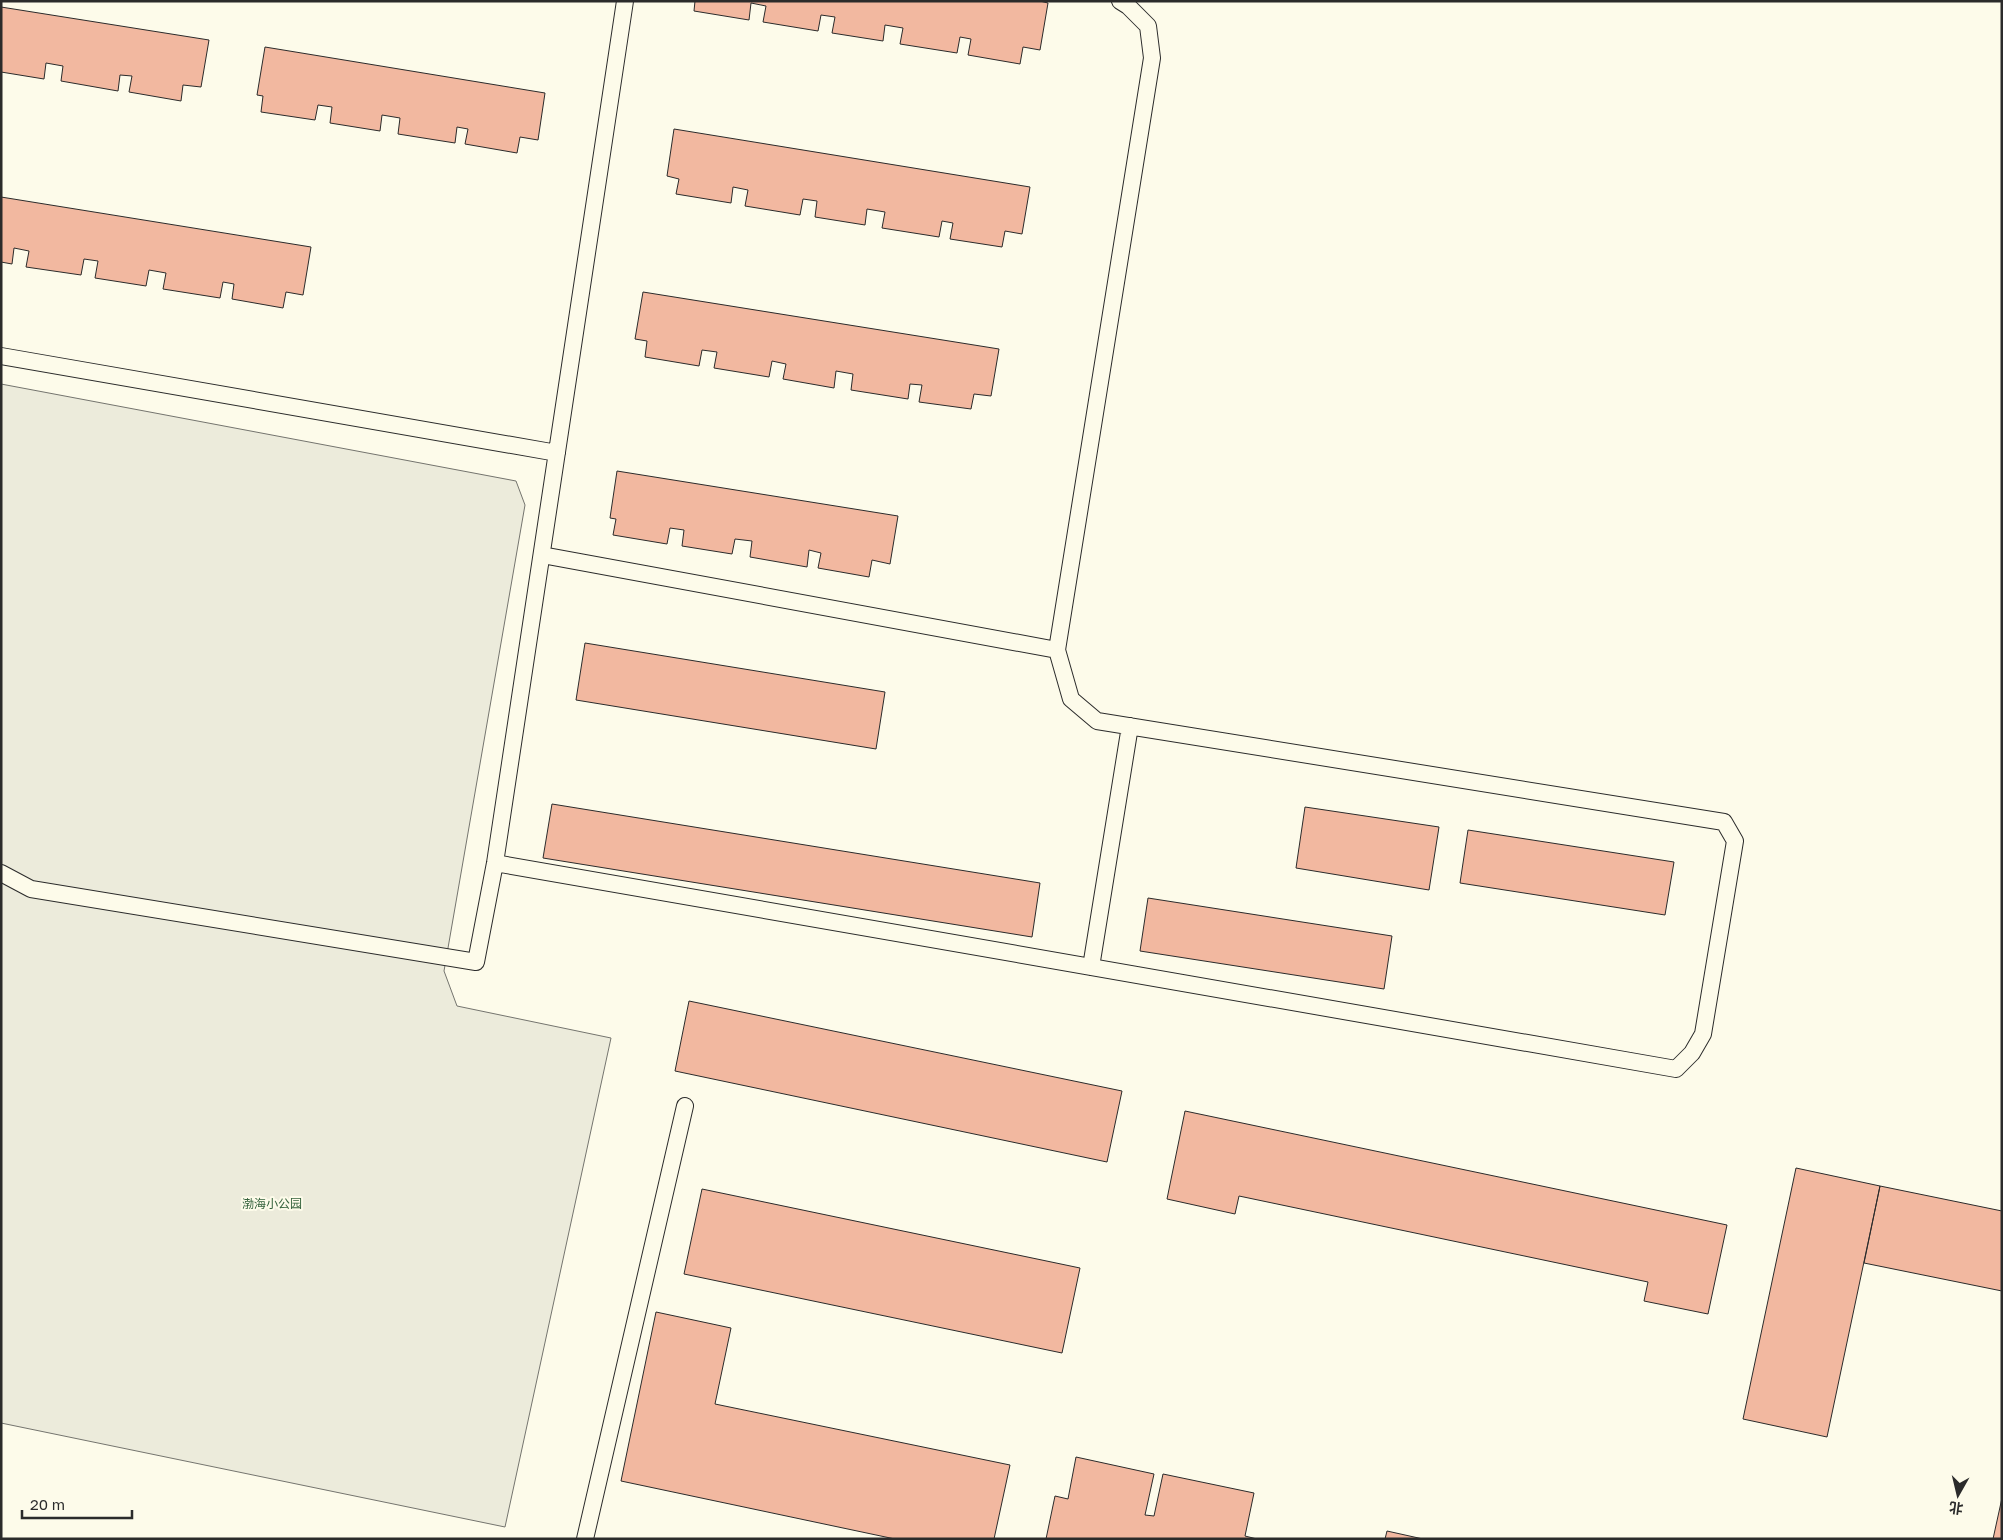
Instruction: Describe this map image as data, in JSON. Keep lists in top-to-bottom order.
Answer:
{
  "parks": ["渤海小公园"],
  "scale_bar": "20 m",
  "north": "bottom"
}
